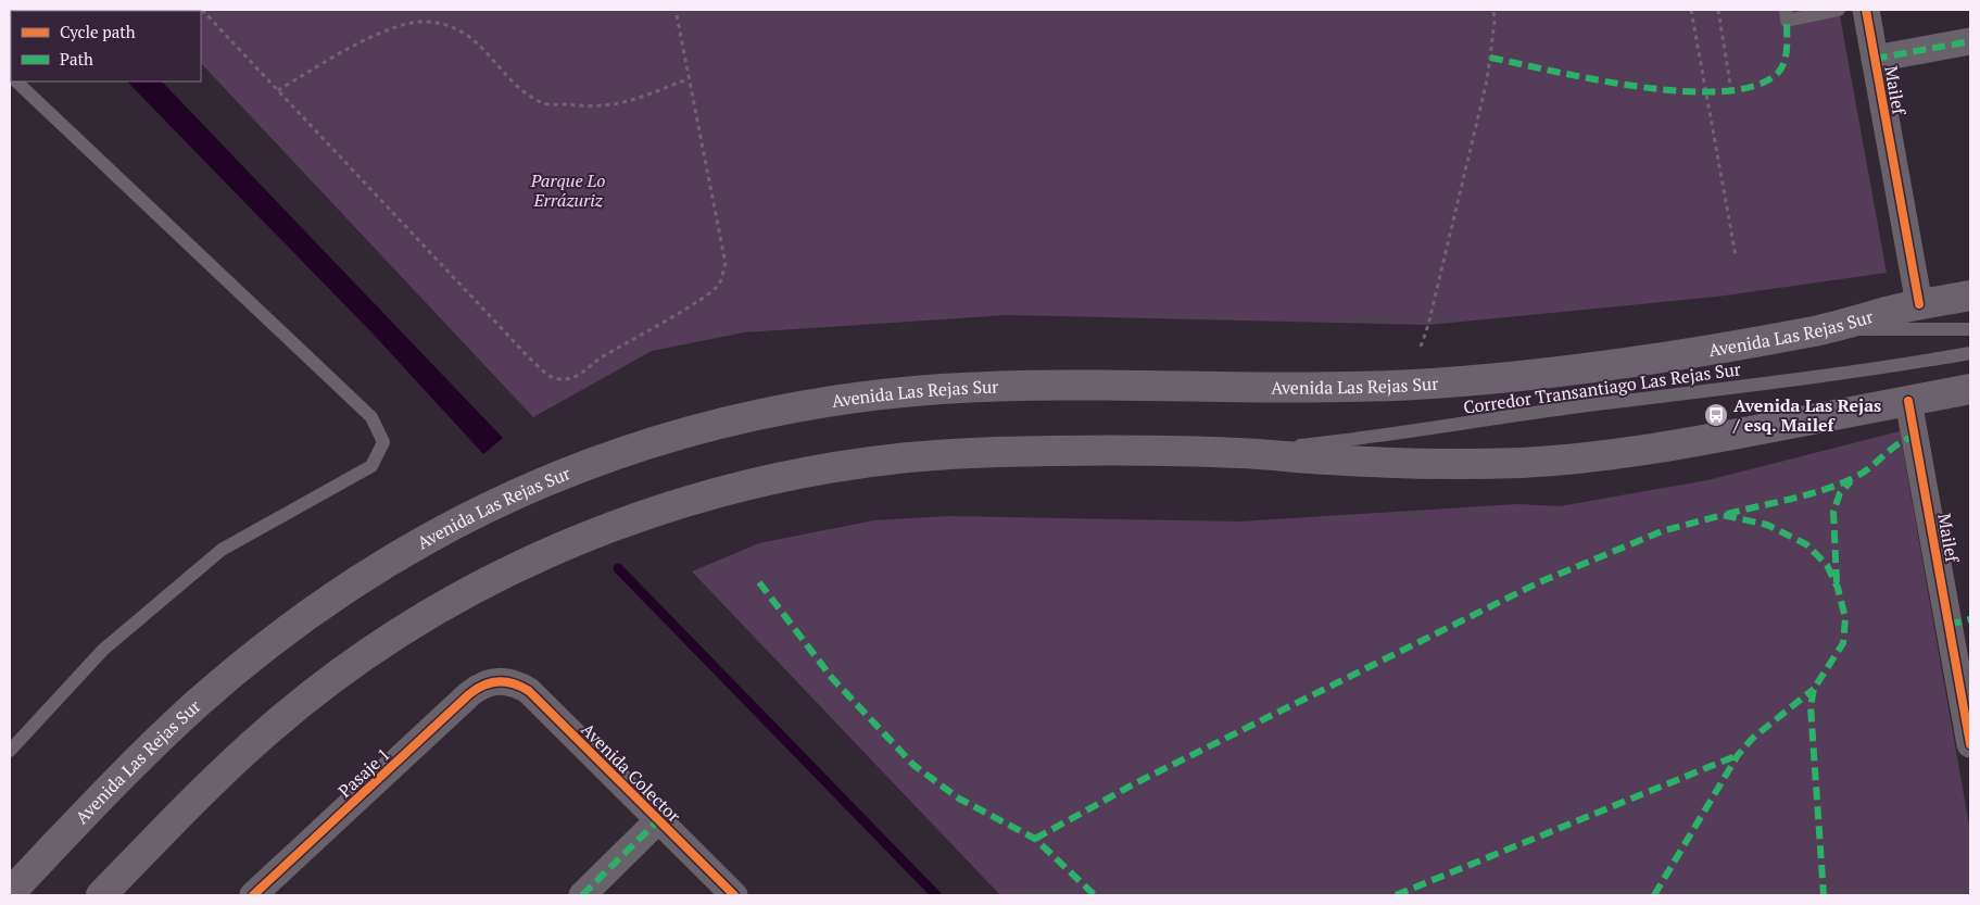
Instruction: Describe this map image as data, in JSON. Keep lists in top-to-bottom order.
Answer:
{
  "streets": {
    "main road": ["Avenida Las Rejas Sur"],
    "street": ["Mailef", "Pasaje 1", "Avenida Colector"],
    "lane": ["Corredor Transantiago Las Rejas Sur"]
  },
  "crossings": [
    ["Mailef", "Avenida Las Rejas Sur"],
    ["Pasaje 1", "Avenida Colector"]
  ],
  "parks": ["Parque Lo Errázuriz"],
  "places": {
    "bus stop": ["Avenida Las Rejas / esq. Mailef"]
  },
  "legend": ["Cycle path", "Path"]
}
